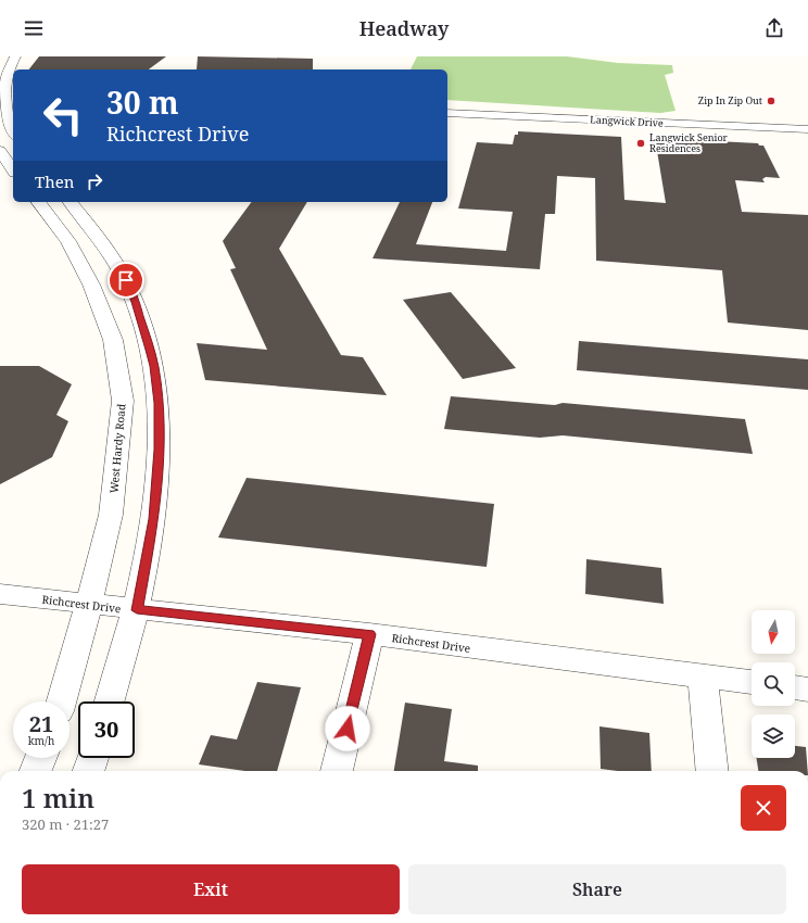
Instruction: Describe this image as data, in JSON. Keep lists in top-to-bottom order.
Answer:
{
  "streets": {
    "street": ["Langwick Drive", "West Hardy Road", "Richcrest Drive"]
  },
  "crossings": [
    ["West Hardy Road", "Richcrest Drive"]
  ],
  "places": ["Zip In Zip Out", "Langwick Senior Residences"],
  "north": "bottom",
  "page": {
    "header": "Headway",
    "turn": ["30 m", "Richcrest Drive"],
    "then": "Then",
    "speed": "21 km/h",
    "limit": "30",
    "heading": ["1 min", "320 m · 21:27"],
    "buttons": ["Exit", "Share"]
  }
}
